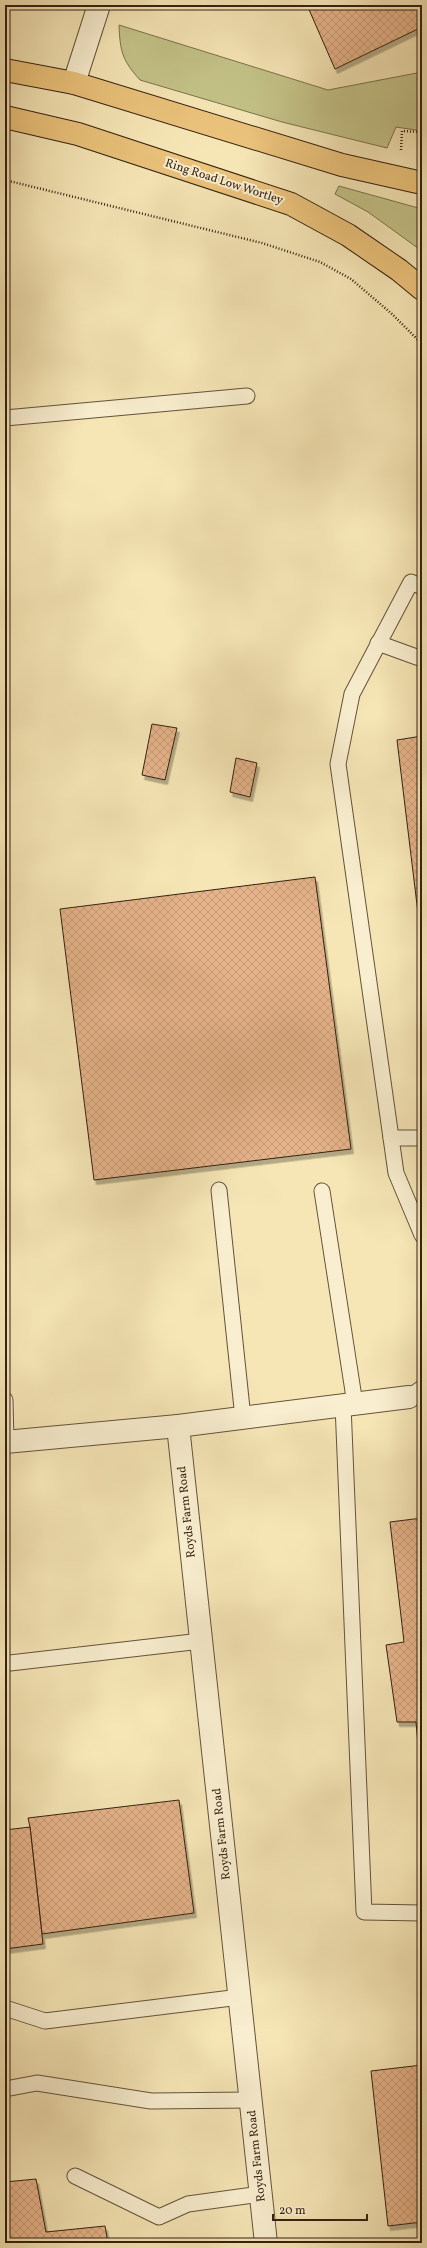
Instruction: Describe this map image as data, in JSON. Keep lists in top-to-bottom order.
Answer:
{
  "streets": {
    "highway": ["Ring Road Low Wortley"],
    "street": ["Royds Farm Road"]
  },
  "scale_bar": "20 m"
}
